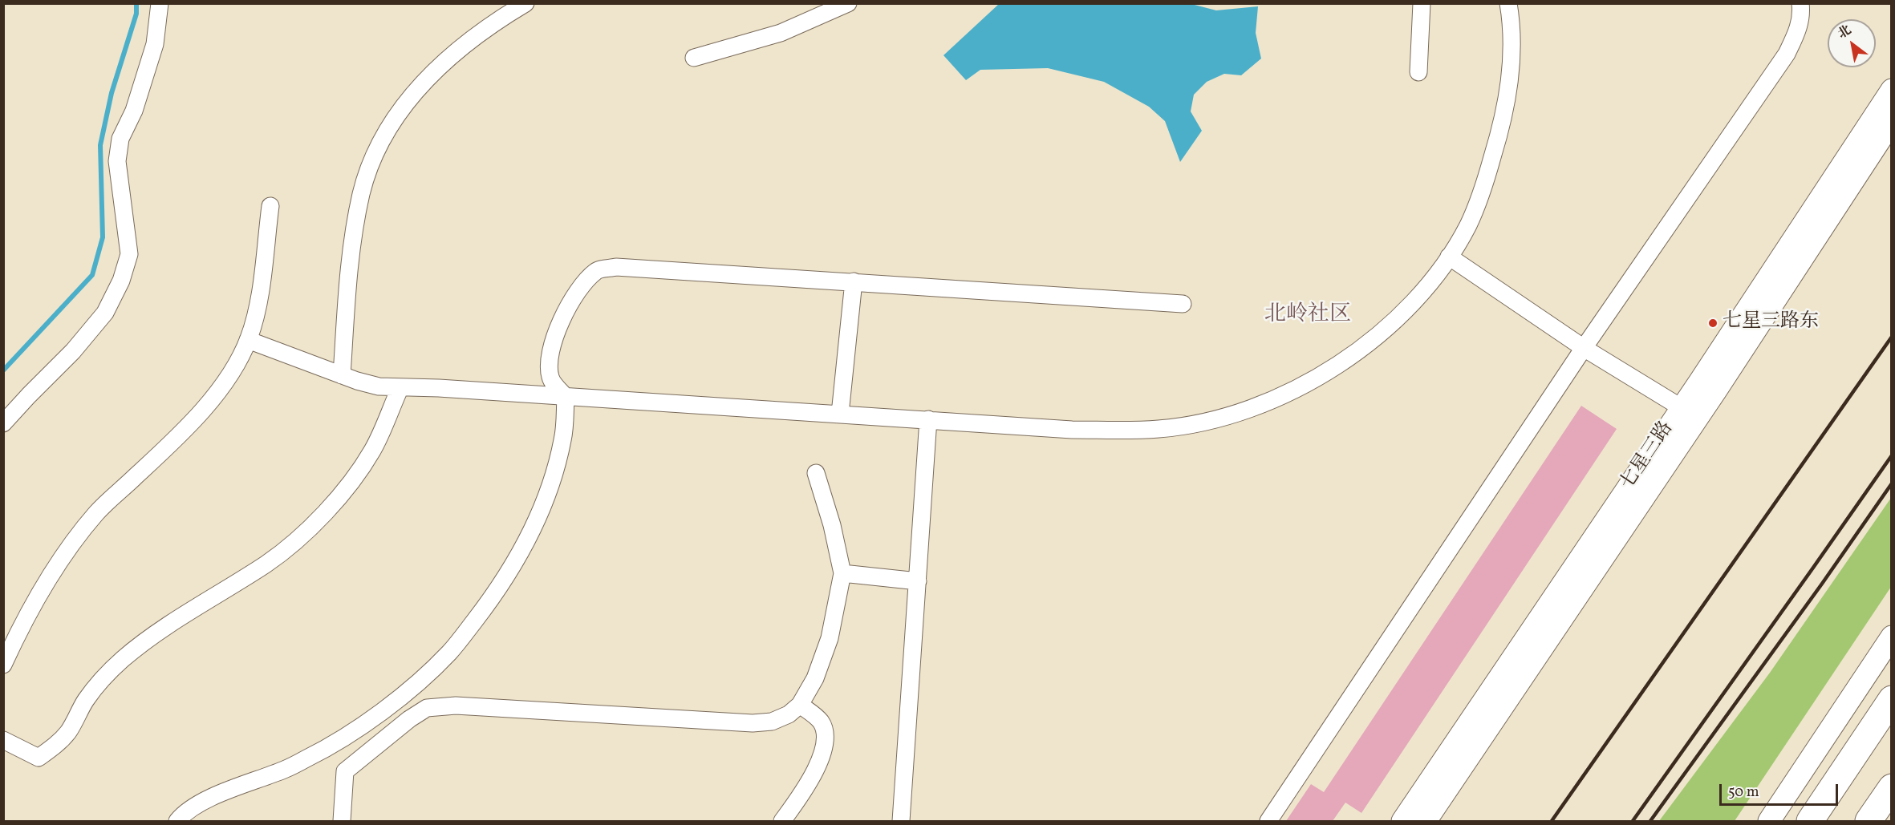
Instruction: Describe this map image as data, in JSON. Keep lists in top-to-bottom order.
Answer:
{
  "streets": {
    "street": ["七星三路"]
  },
  "districts": ["北岭社区"],
  "places": ["七星三路东"],
  "scale_bar": "50 m",
  "north": "top left"
}
